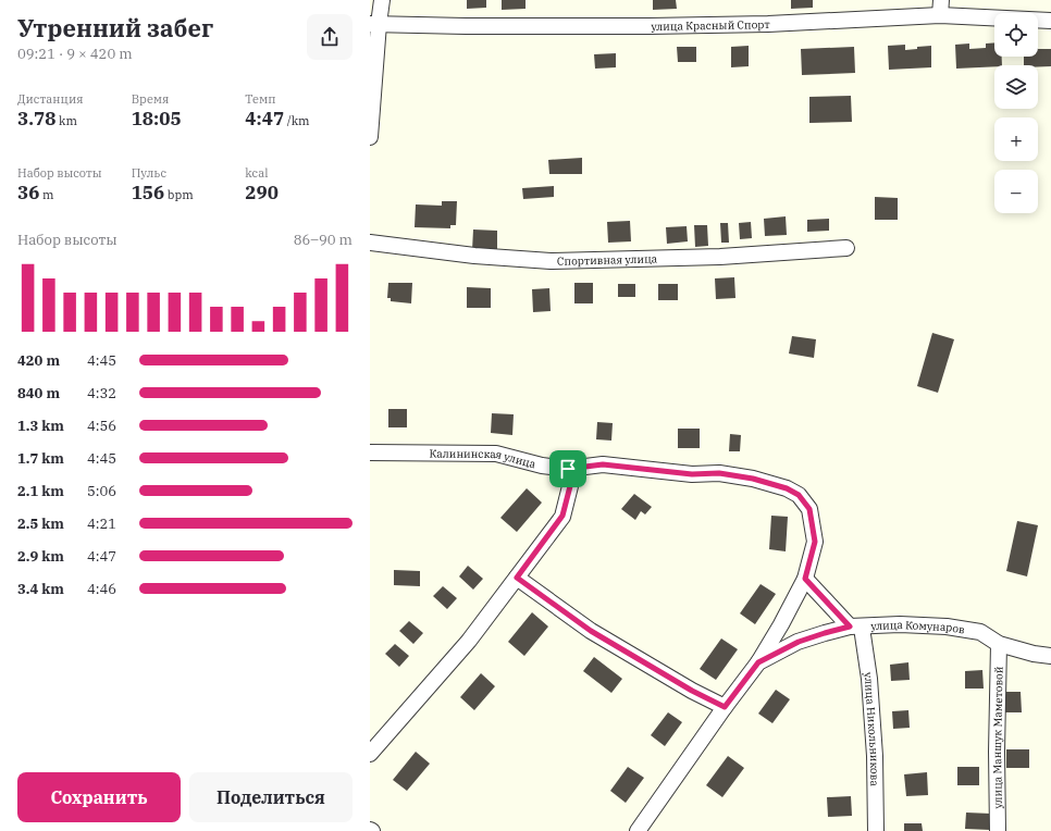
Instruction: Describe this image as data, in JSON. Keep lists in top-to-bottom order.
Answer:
{
  "streets": {
    "street": [
      "улица Красный Спорт",
      "Спортивная улица",
      "Калининская улица",
      "улица Комунаров",
      "улица Никольникова",
      "улица Маншук Маметовой"
    ]
  },
  "crossings": [
    ["улица Комунаров", "улица Никольникова"],
    ["улица Комунаров", "улица Маншук Маметовой"]
  ],
  "page": {
    "heading": ["Утренний забег", "09:21 · 9 × 420 m"],
    "map_buttons": ["+", "−"],
    "stats": [
      ["Дистанция", "3.78 km"],
      ["Время", "18:05"],
      ["Темп", "4:47 /km"],
      ["Набор высоты", "36 m"],
      ["Пульс", "156 bpm"],
      ["kcal", "290"]
    ],
    "chart": ["Набор высоты", "86–90 m"],
    "list": [
      {
        "name": "420 m",
        "note": "4:45"
      },
      {
        "name": "840 m",
        "note": "4:32"
      },
      {
        "name": "1.3 km",
        "note": "4:56"
      },
      {
        "name": "1.7 km",
        "note": "4:45"
      },
      {
        "name": "2.1 km",
        "note": "5:06"
      },
      {
        "name": "2.5 km",
        "note": "4:21"
      },
      {
        "name": "2.9 km",
        "note": "4:47"
      },
      {
        "name": "3.4 km",
        "note": "4:46"
      }
    ],
    "buttons": ["Сохранить", "Поделиться"]
  }
}
